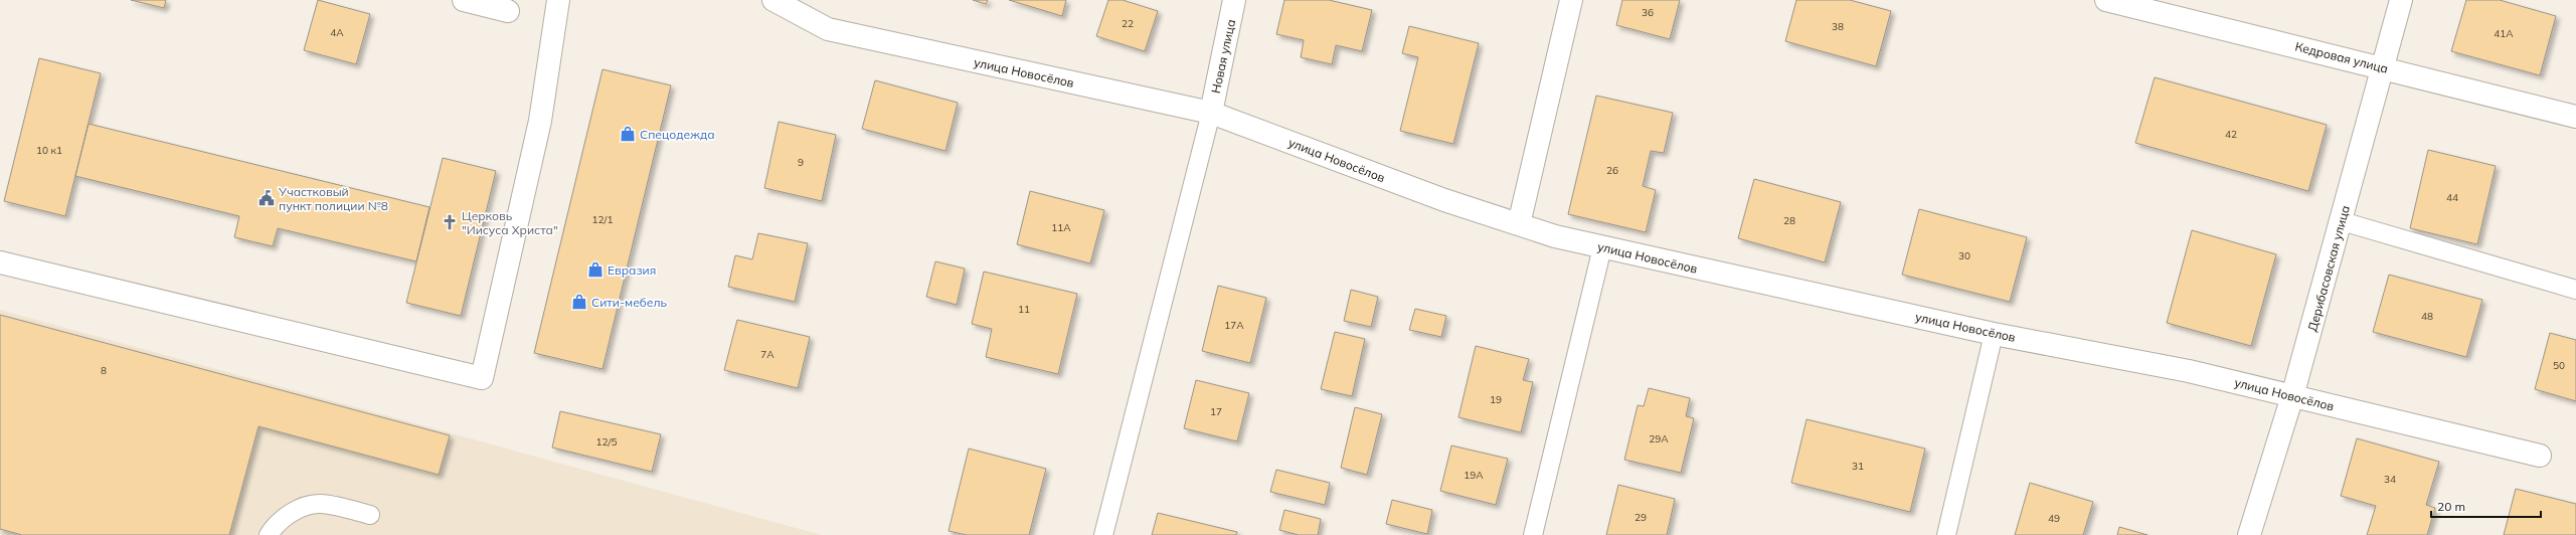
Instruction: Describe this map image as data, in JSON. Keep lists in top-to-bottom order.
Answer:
{
  "streets": {
    "street": [
      "Новая улица",
      "Кедровая улица",
      "улица Новосёлов",
      "Дерибасовская улица"
    ]
  },
  "crossings": [
    ["Новая улица", "улица Новосёлов"],
    ["Кедровая улица", "Дерибасовская улица"],
    ["улица Новосёлов", "Дерибасовская улица"]
  ],
  "places": {
    "shop": ["Спецодежда", "Евразия", "Сити-мебель"],
    "public building": ["Участковый пункт полиции №8"],
    "church": ["Церковь \"Иисуса Христа\""]
  },
  "house_numbers": [
    "36",
    "22",
    "38",
    "4А",
    "41А",
    "42",
    "10 к1",
    "9",
    "26",
    "44",
    "12/1",
    "28",
    "11А",
    "30",
    "11",
    "48",
    "17А",
    "7А",
    "50",
    "8",
    "19",
    "17",
    "29А",
    "12/5",
    "31",
    "19А",
    "34",
    "29",
    "49"
  ],
  "scale_bar": "20 m"
}
